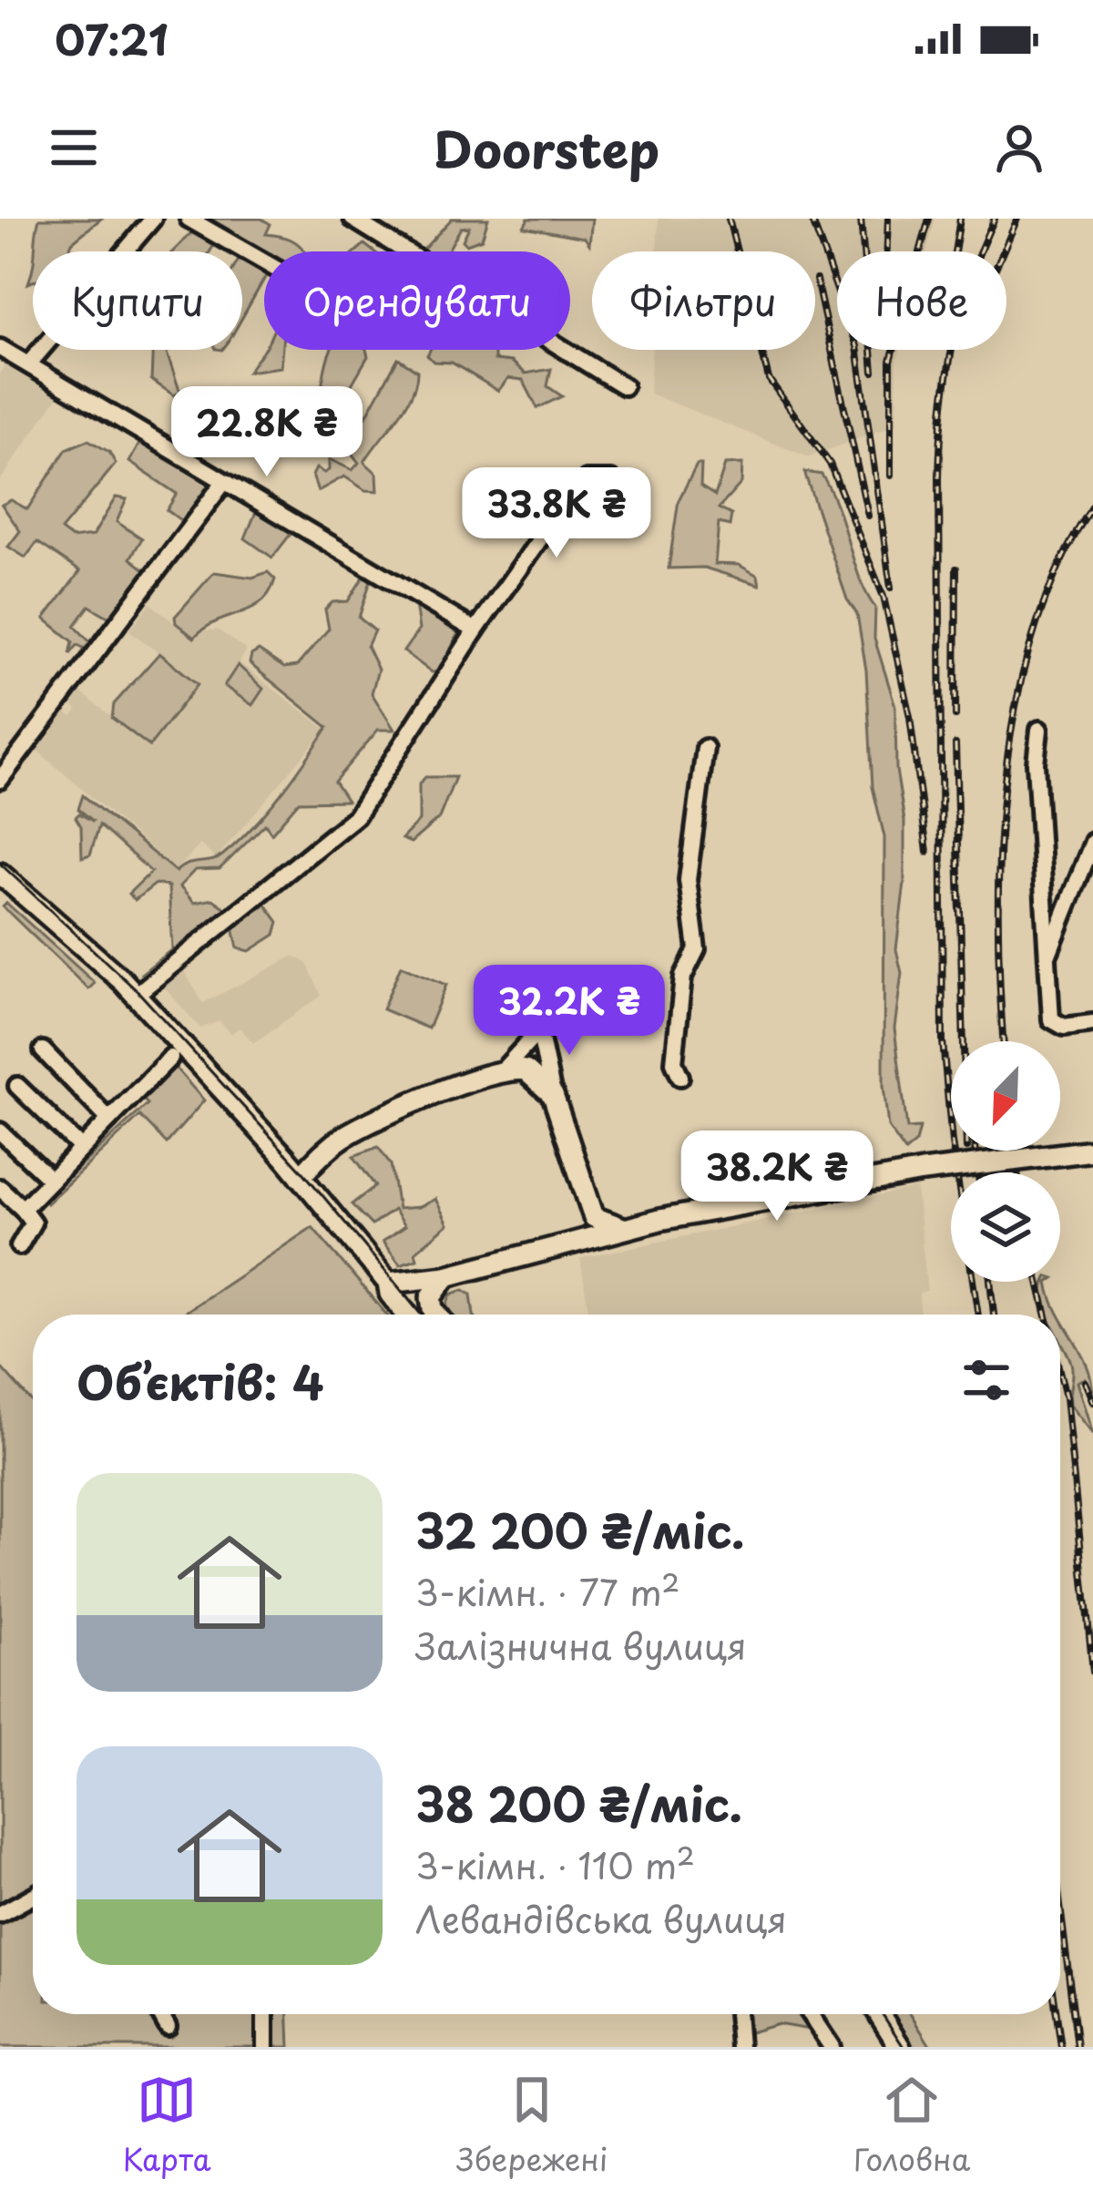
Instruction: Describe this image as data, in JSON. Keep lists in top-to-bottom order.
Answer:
{
  "north": "bottom left",
  "page": {
    "status": "07:21",
    "header": "Doorstep",
    "chip": [
      "Купити",
      "Орендувати",
      "Фільтри",
      "Нове"
    ],
    "price": [
      "22.8K ₴",
      "33.8K ₴",
      "32.2K ₴",
      "38.2K ₴"
    ],
    "heading": "Об’єктів: 4",
    "list": [
      {
        "name": "32 200 ₴/міс.",
        "note": "3-кімн. · 77 m² · Залізнична вулиця"
      },
      {
        "name": "38 200 ₴/міс.",
        "note": "3-кімн. · 110 m² · Левандівська вулиця"
      }
    ],
    "tabs": ["Карта", "Збережені", "Головна"]
  }
}
